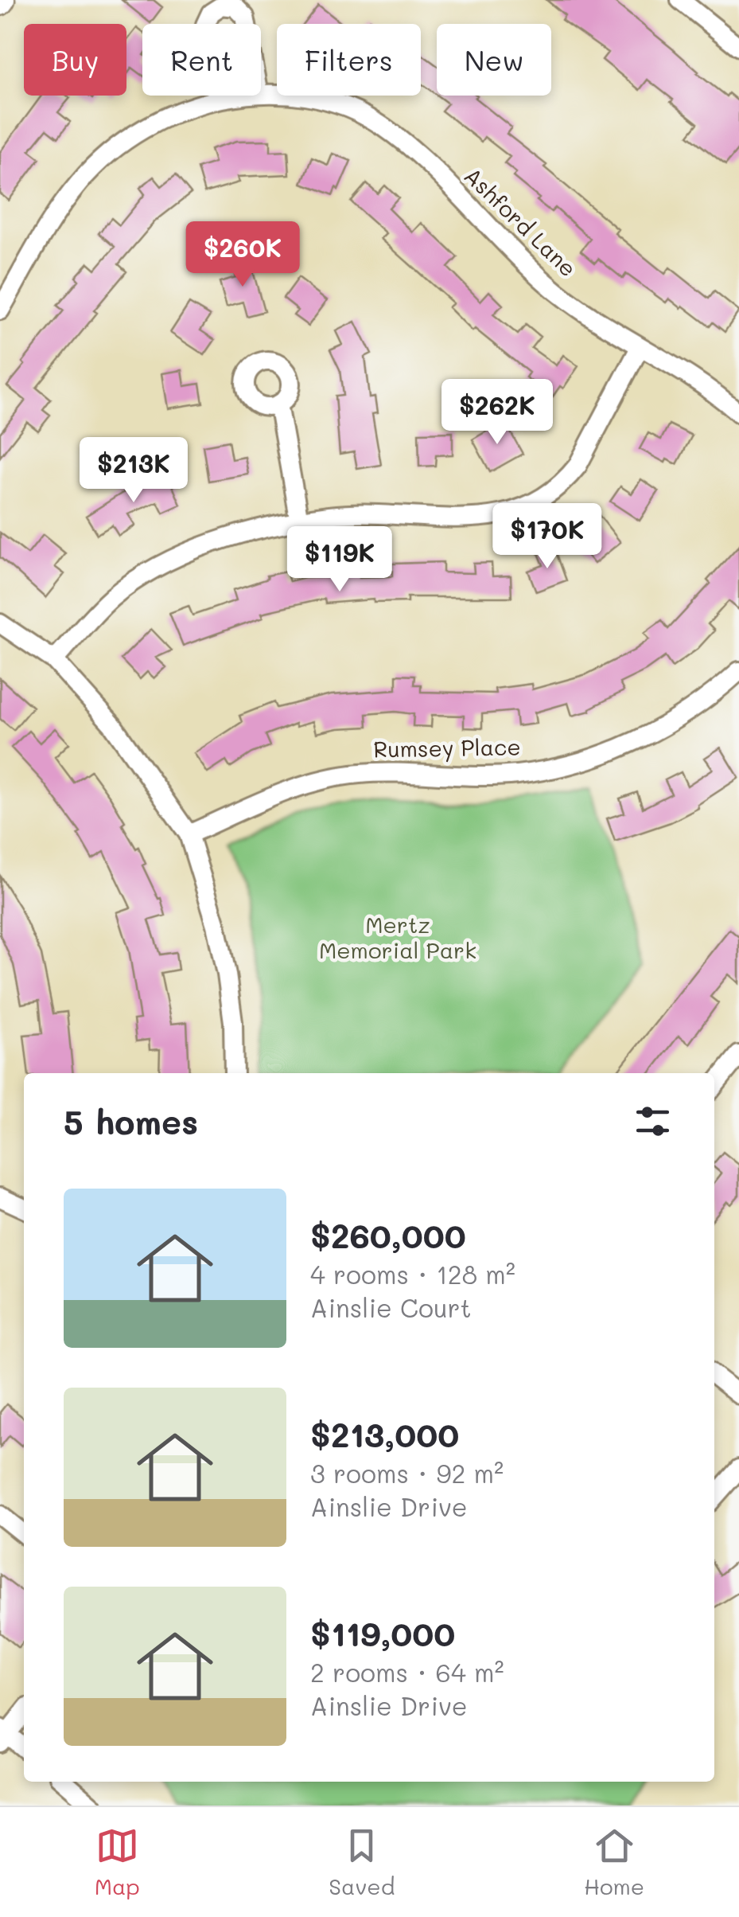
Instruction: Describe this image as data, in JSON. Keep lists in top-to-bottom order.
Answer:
{
  "streets": {
    "street": ["Ashford Lane", "Rumsey Place"]
  },
  "parks": ["Mertz Memorial Park"],
  "page": {
    "chip": [
      "Buy",
      "Rent",
      "Filters",
      "New"
    ],
    "price": [
      "$260K",
      "$262K",
      "$213K",
      "$170K",
      "$119K"
    ],
    "heading": "5 homes",
    "list": [
      {
        "name": "$260,000",
        "note": "4 rooms · 128 m² · Ainslie Court"
      },
      {
        "name": "$213,000",
        "note": "3 rooms · 92 m² · Ainslie Drive"
      },
      {
        "name": "$119,000",
        "note": "2 rooms · 64 m² · Ainslie Drive"
      }
    ],
    "tabs": ["Map", "Saved", "Home"]
  }
}
